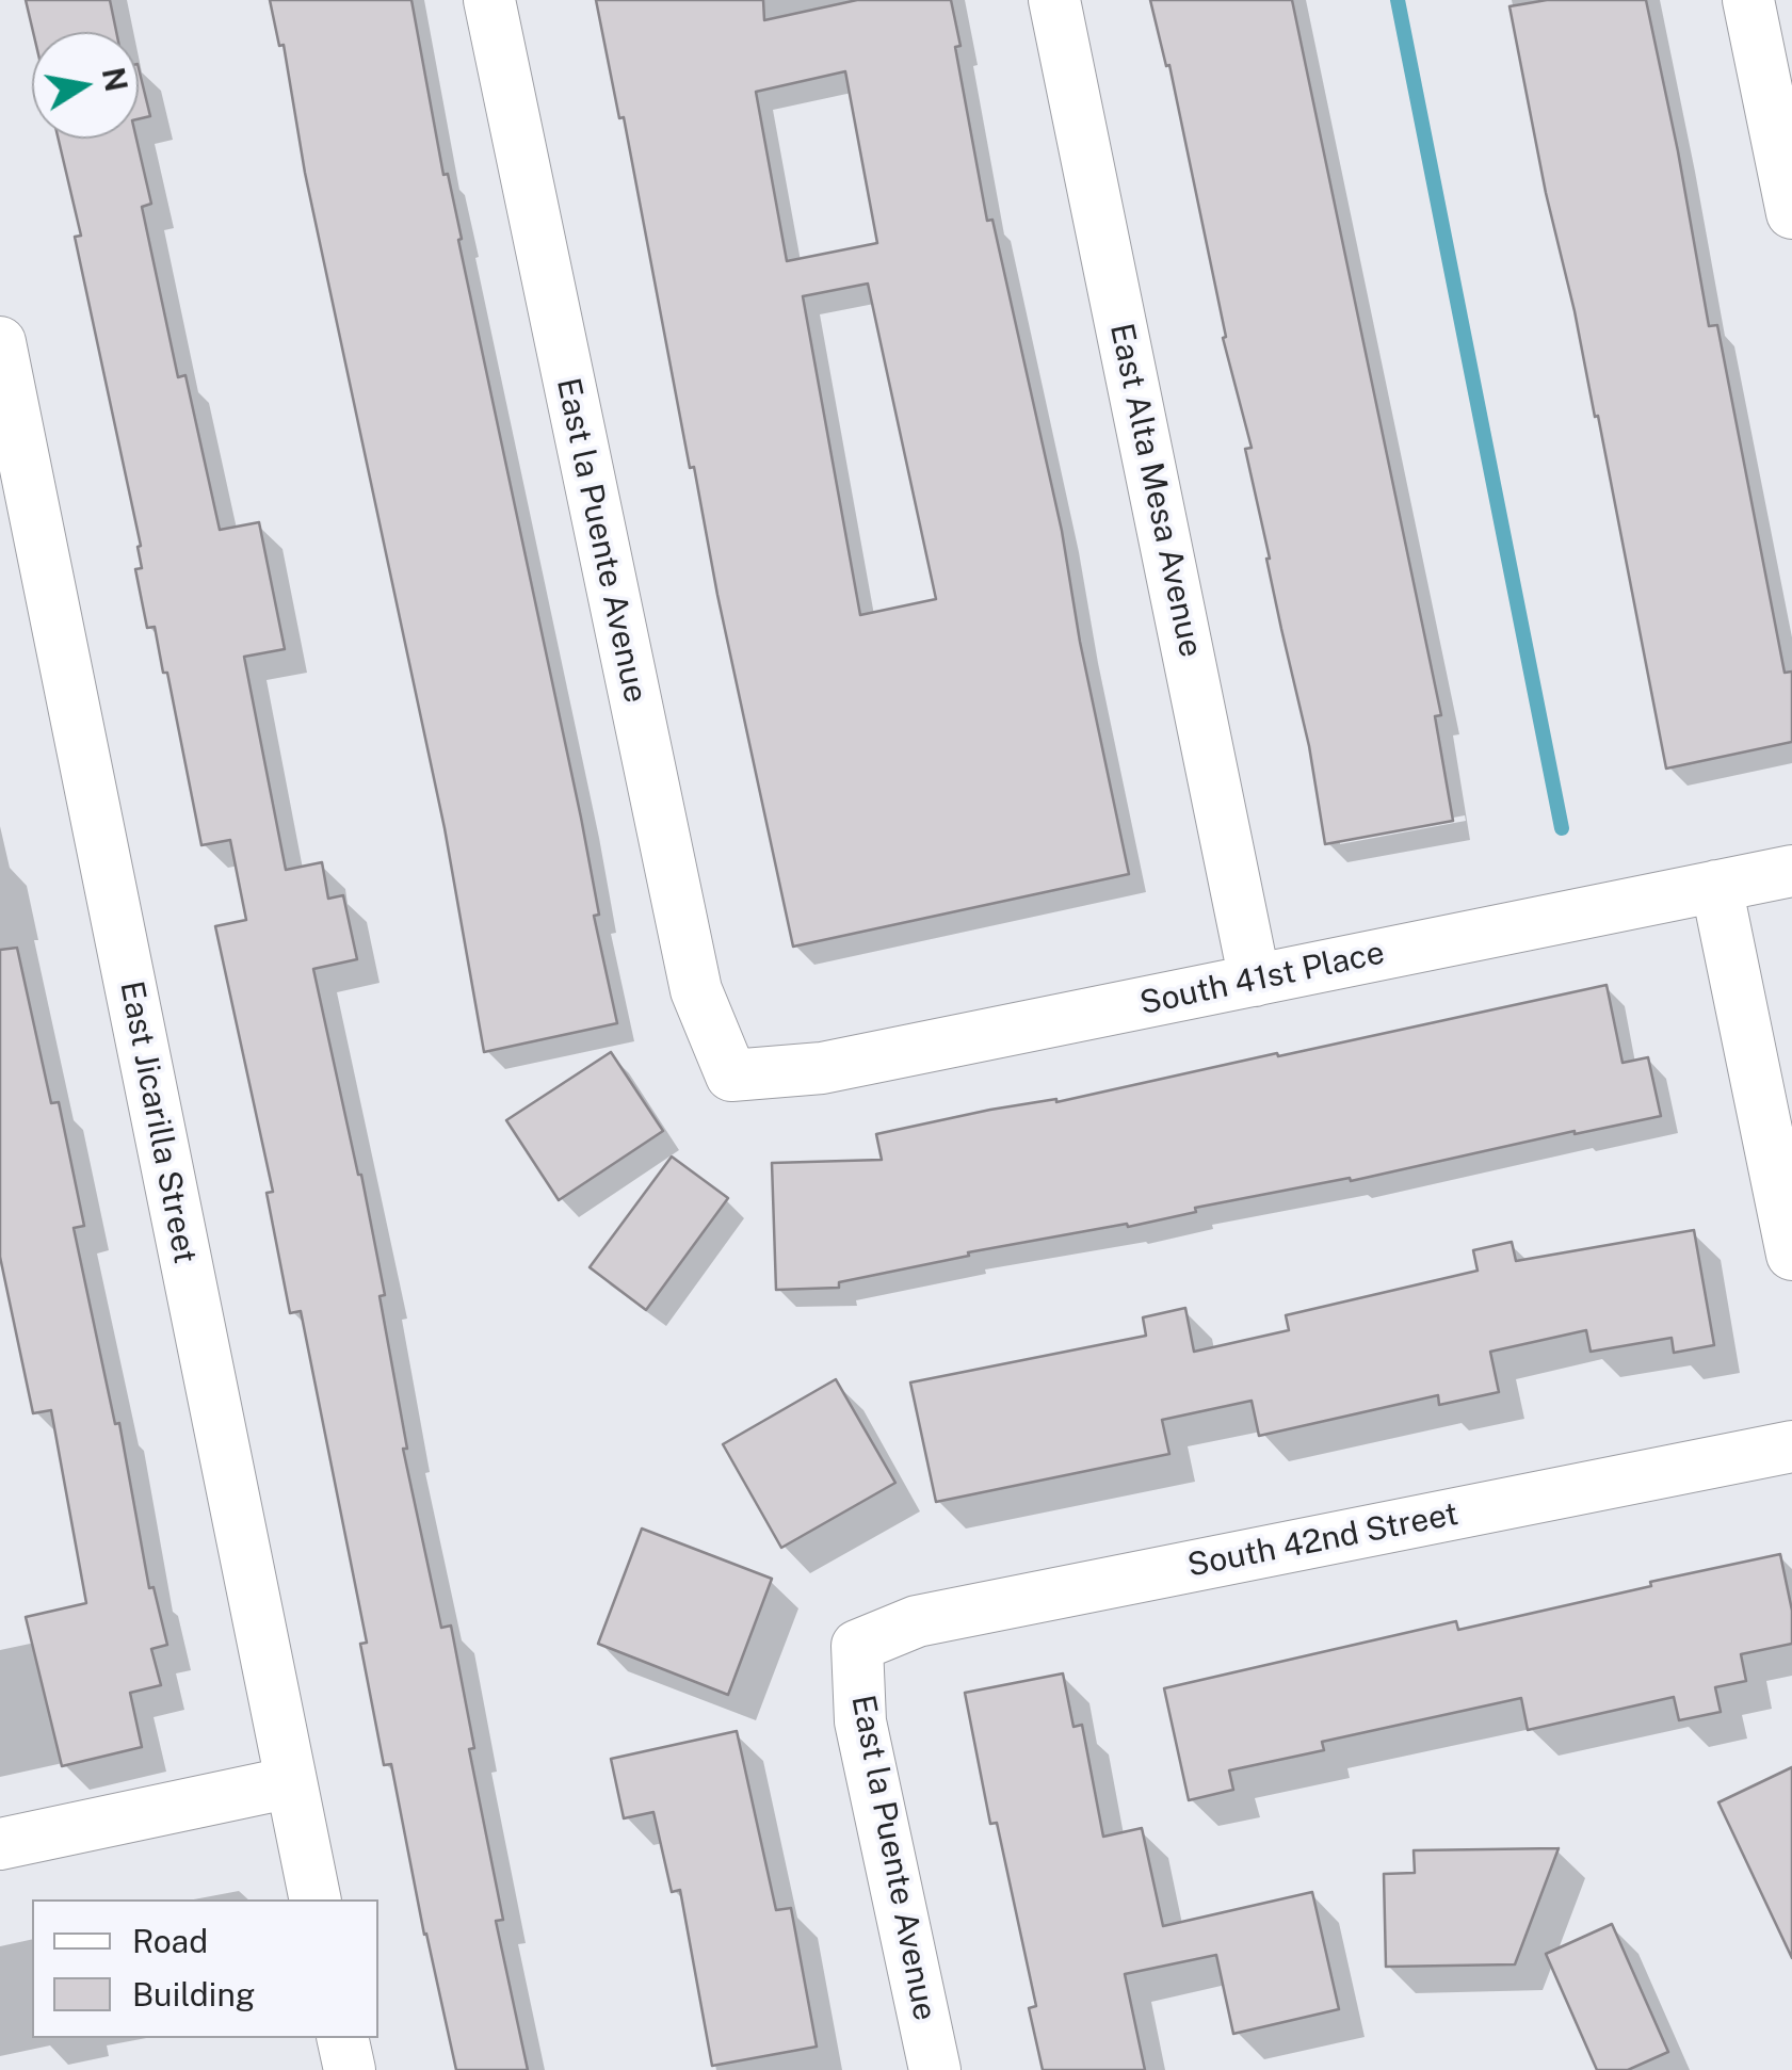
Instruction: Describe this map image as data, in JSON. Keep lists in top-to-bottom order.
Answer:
{
  "streets": {
    "street": [
      "East Alta Mesa Avenue",
      "East la Puente Avenue",
      "South 41st Place",
      "East Jicarilla Street",
      "South 42nd Street"
    ]
  },
  "crossings": [
    ["East Alta Mesa Avenue", "South 41st Place"],
    ["East la Puente Avenue", "South 41st Place"],
    ["East la Puente Avenue", "South 42nd Street"]
  ],
  "legend": ["Road", "Building"],
  "north": "right"
}
